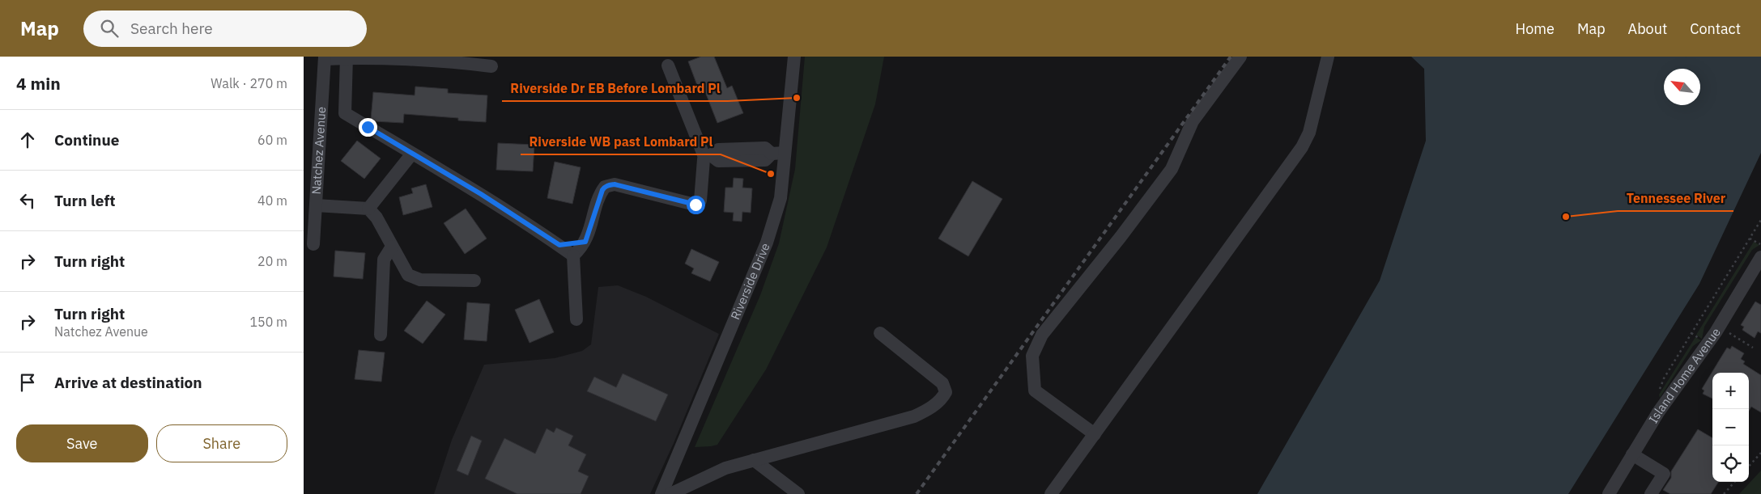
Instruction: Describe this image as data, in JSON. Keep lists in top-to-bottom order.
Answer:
{
  "streets": {
    "street": ["Natchez Avenue", "Riverside Drive", "Island Home Avenue"]
  },
  "places": ["Riverside Dr EB Before Lombard Pl", "Riverside WB past Lombard Pl", "Tennessee River"],
  "north": "top left",
  "page": {
    "header": "Map",
    "search": "Search here",
    "nav": [
      "Home",
      "Map",
      "About",
      "Contact"
    ],
    "heading": ["4 min", "Walk · 270 m"],
    "list": [
      ["Continue", "60 m"],
      ["Turn left", "40 m"],
      ["Turn right", "20 m"],
      ["Turn right", "Natchez Avenue", "150 m"],
      "Arrive at destination"
    ],
    "map_buttons": ["+", "−"],
    "buttons": ["Save", "Share"]
  }
}
